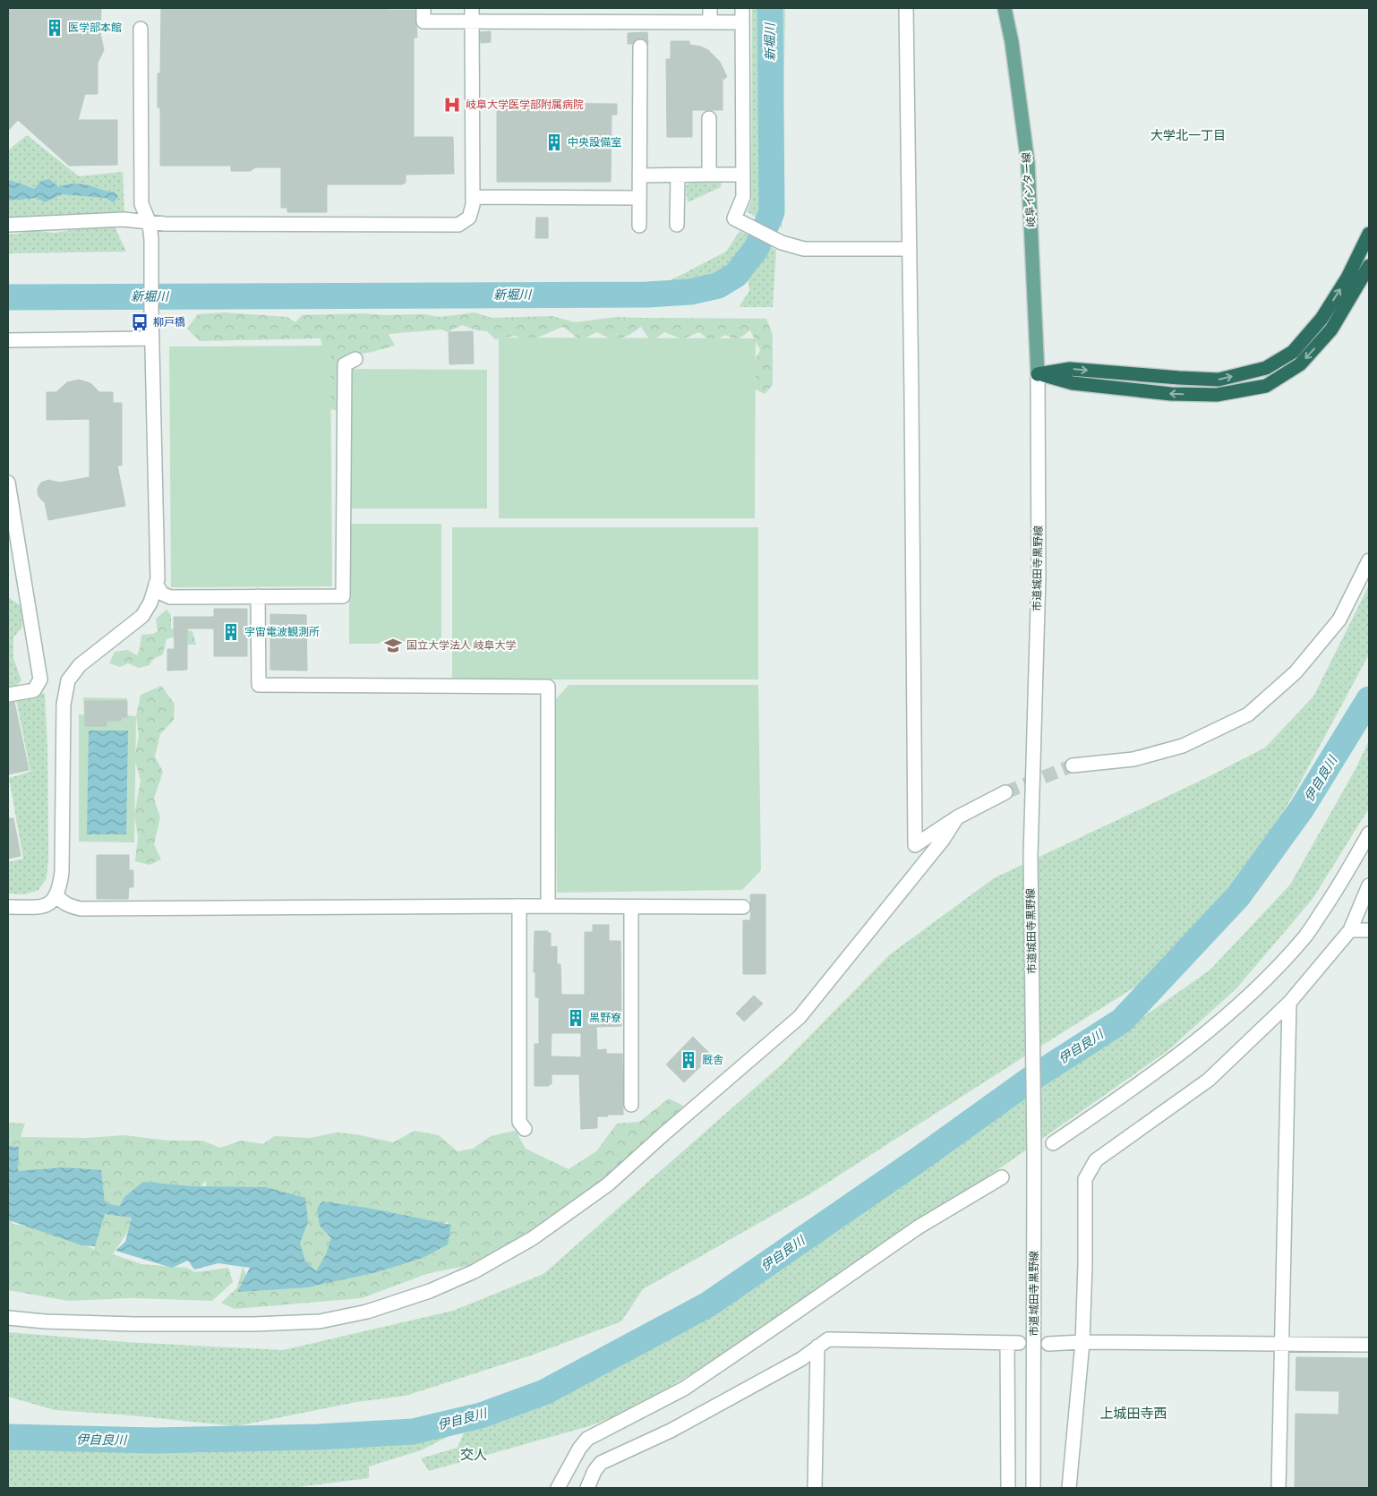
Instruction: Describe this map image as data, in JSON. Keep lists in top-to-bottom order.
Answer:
{
  "streets": {
    "main road": ["岐阜インター線"],
    "street": ["市道城田寺黒野線"]
  },
  "crossings": [
    ["岐阜インター線", "市道城田寺黒野線"]
  ],
  "districts": ["大学北一丁目", "上城田寺西", "交人"],
  "water": ["新堀川", "伊自良川"],
  "places": {
    "building": [
      "医学部本館",
      "中央設備室",
      "宇宙電波観測所",
      "黒野寮",
      "厩舎"
    ],
    "hospital": ["岐阜大学医学部附属病院"],
    "bus stop": ["柳戸橋"],
    "school or university": ["国立大学法人 岐阜大学"]
  }
}
